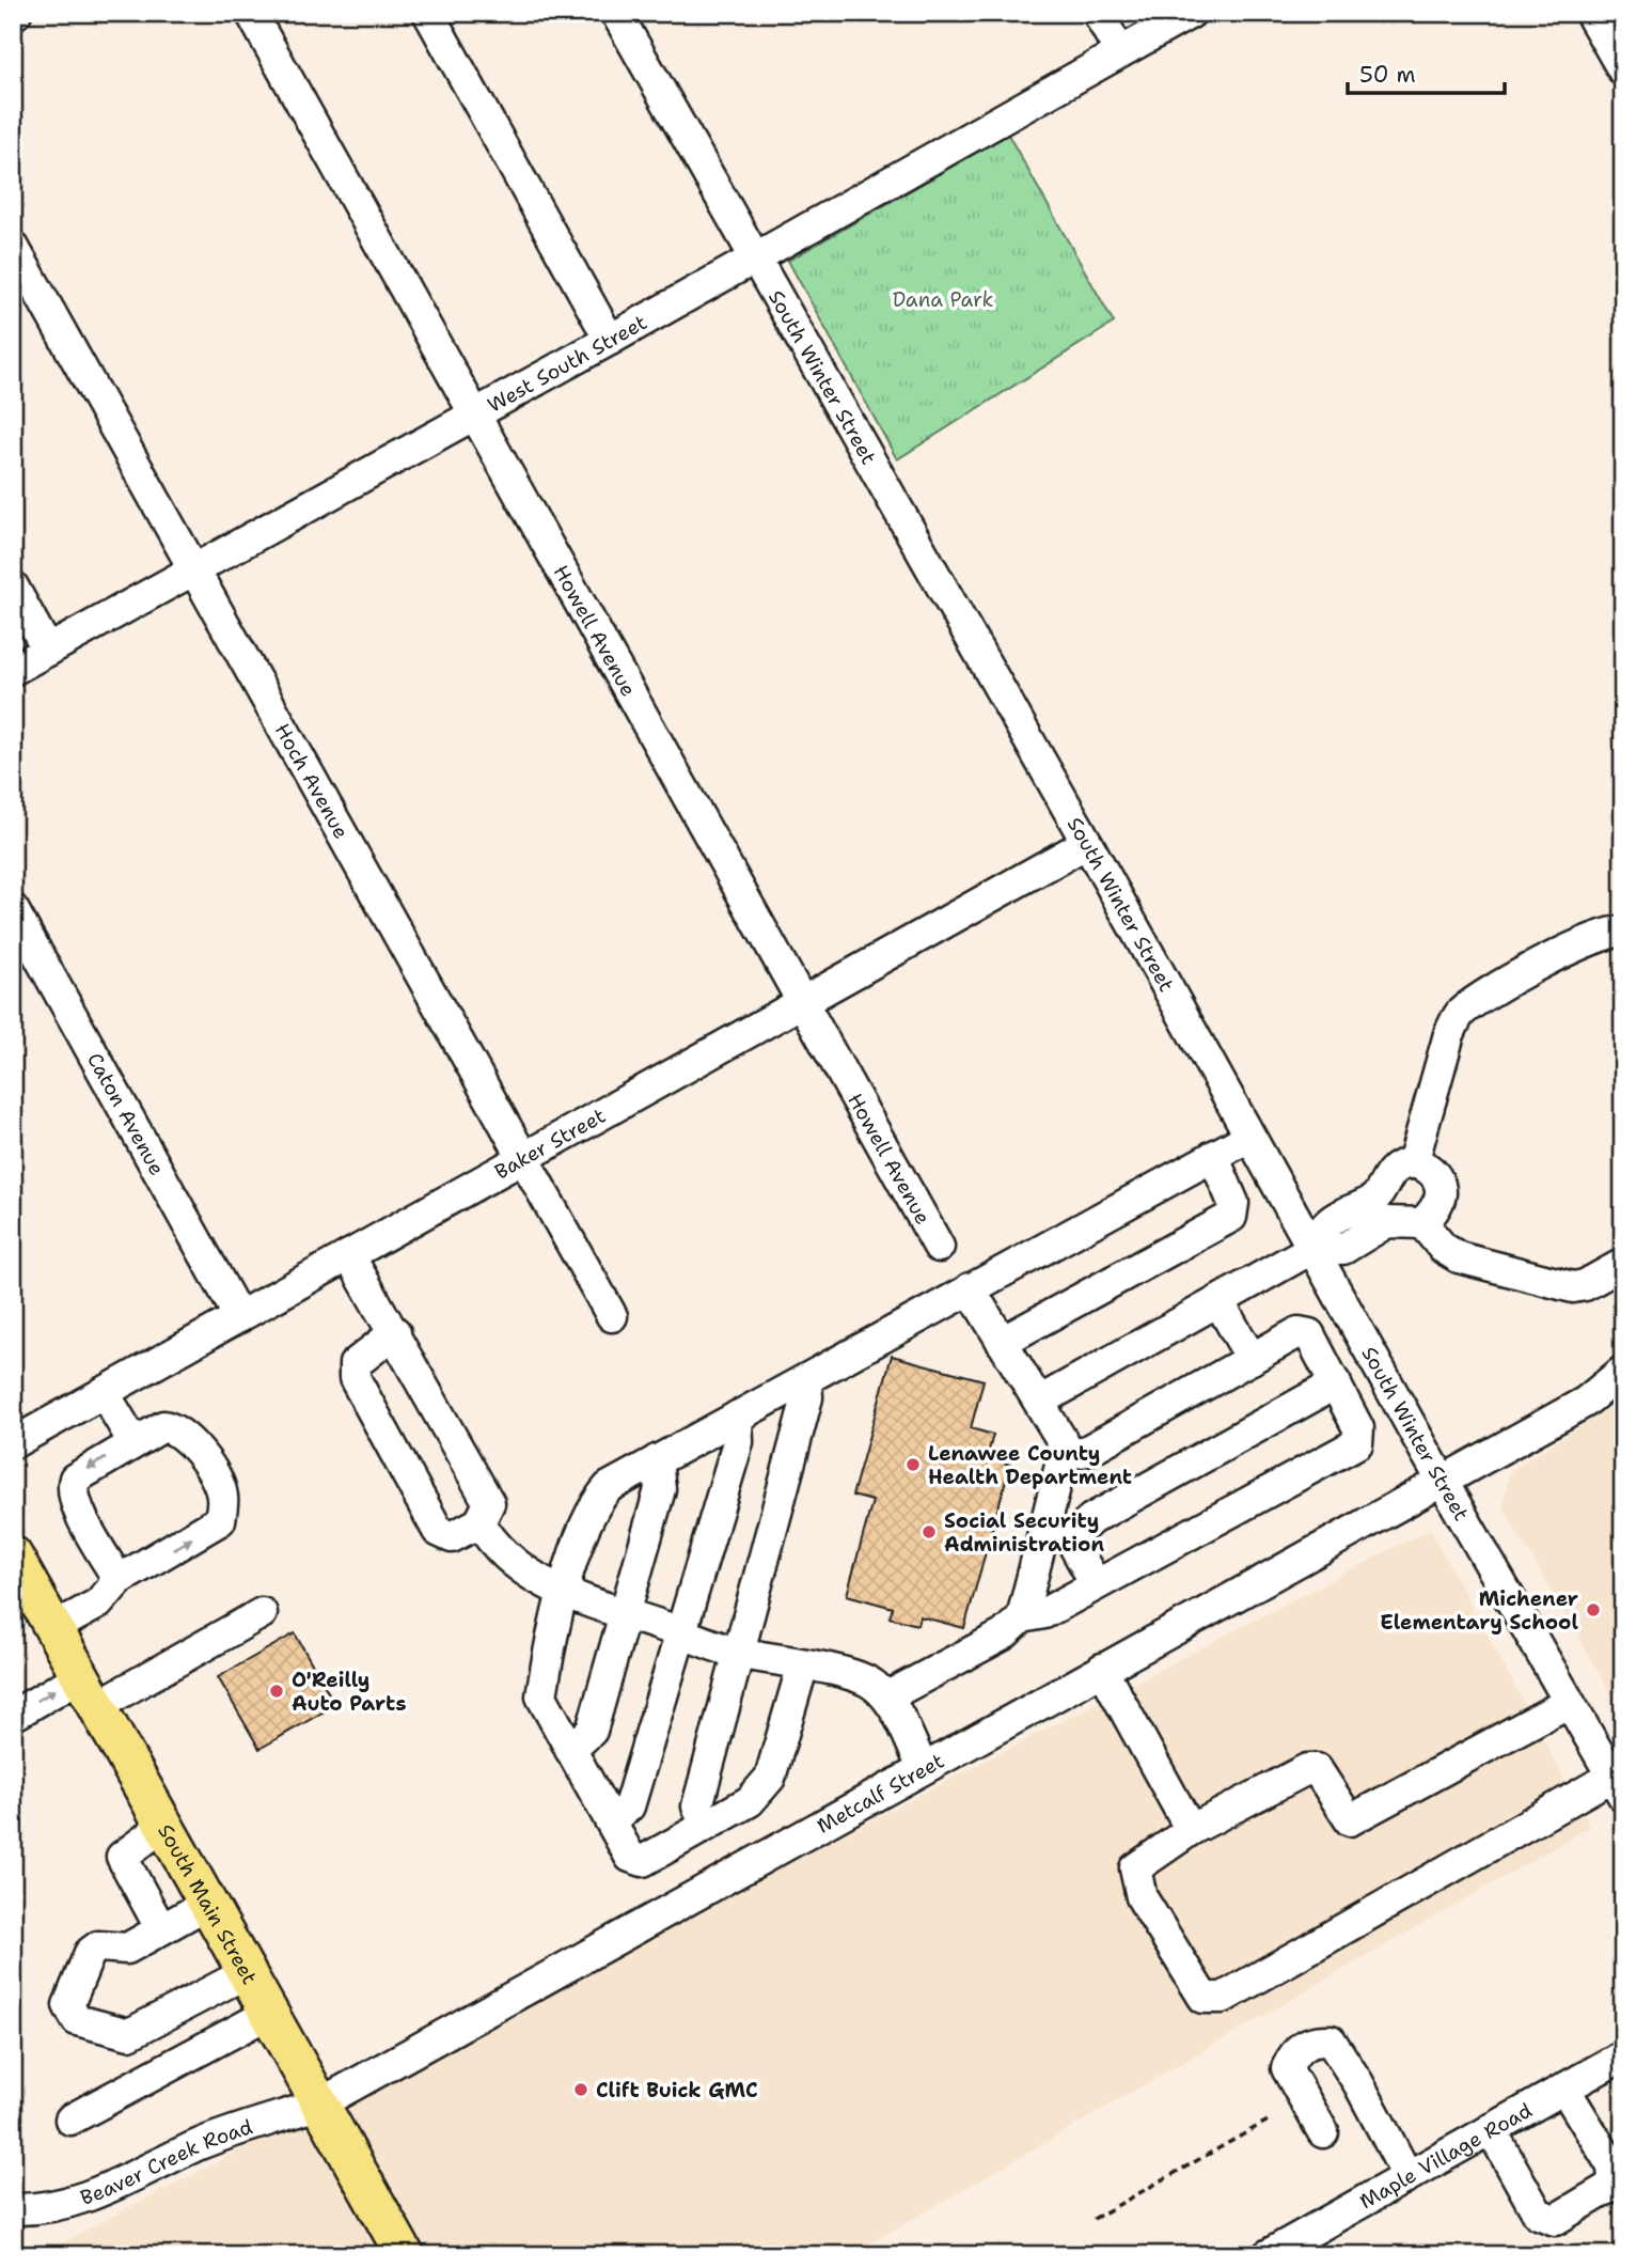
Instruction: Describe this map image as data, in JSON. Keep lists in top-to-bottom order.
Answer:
{
  "streets": {
    "main road": ["South Main Street"],
    "street": [
      "West South Street",
      "South Winter Street",
      "Howell Avenue",
      "Hoch Avenue",
      "Caton Avenue",
      "Baker Street",
      "Metcalf Street",
      "Maple Village Road",
      "Beaver Creek Road"
    ]
  },
  "crossings": [
    ["West South Street", "South Winter Street"],
    ["West South Street", "Howell Avenue"],
    ["West South Street", "Hoch Avenue"],
    ["South Winter Street", "Baker Street"],
    ["South Winter Street", "Metcalf Street"],
    ["Howell Avenue", "Baker Street"],
    ["Hoch Avenue", "Baker Street"],
    ["Caton Avenue", "Baker Street"],
    ["Metcalf Street", "South Main Street"],
    ["Metcalf Street", "Beaver Creek Road"],
    ["South Main Street", "Beaver Creek Road"]
  ],
  "parks": ["Dana Park"],
  "places": [
    "Lenawee County Health Department",
    "Social Security Administration",
    "Michener Elementary School",
    "O'Reilly Auto Parts",
    "Clift Buick GMC"
  ],
  "scale_bar": "50 m"
}
